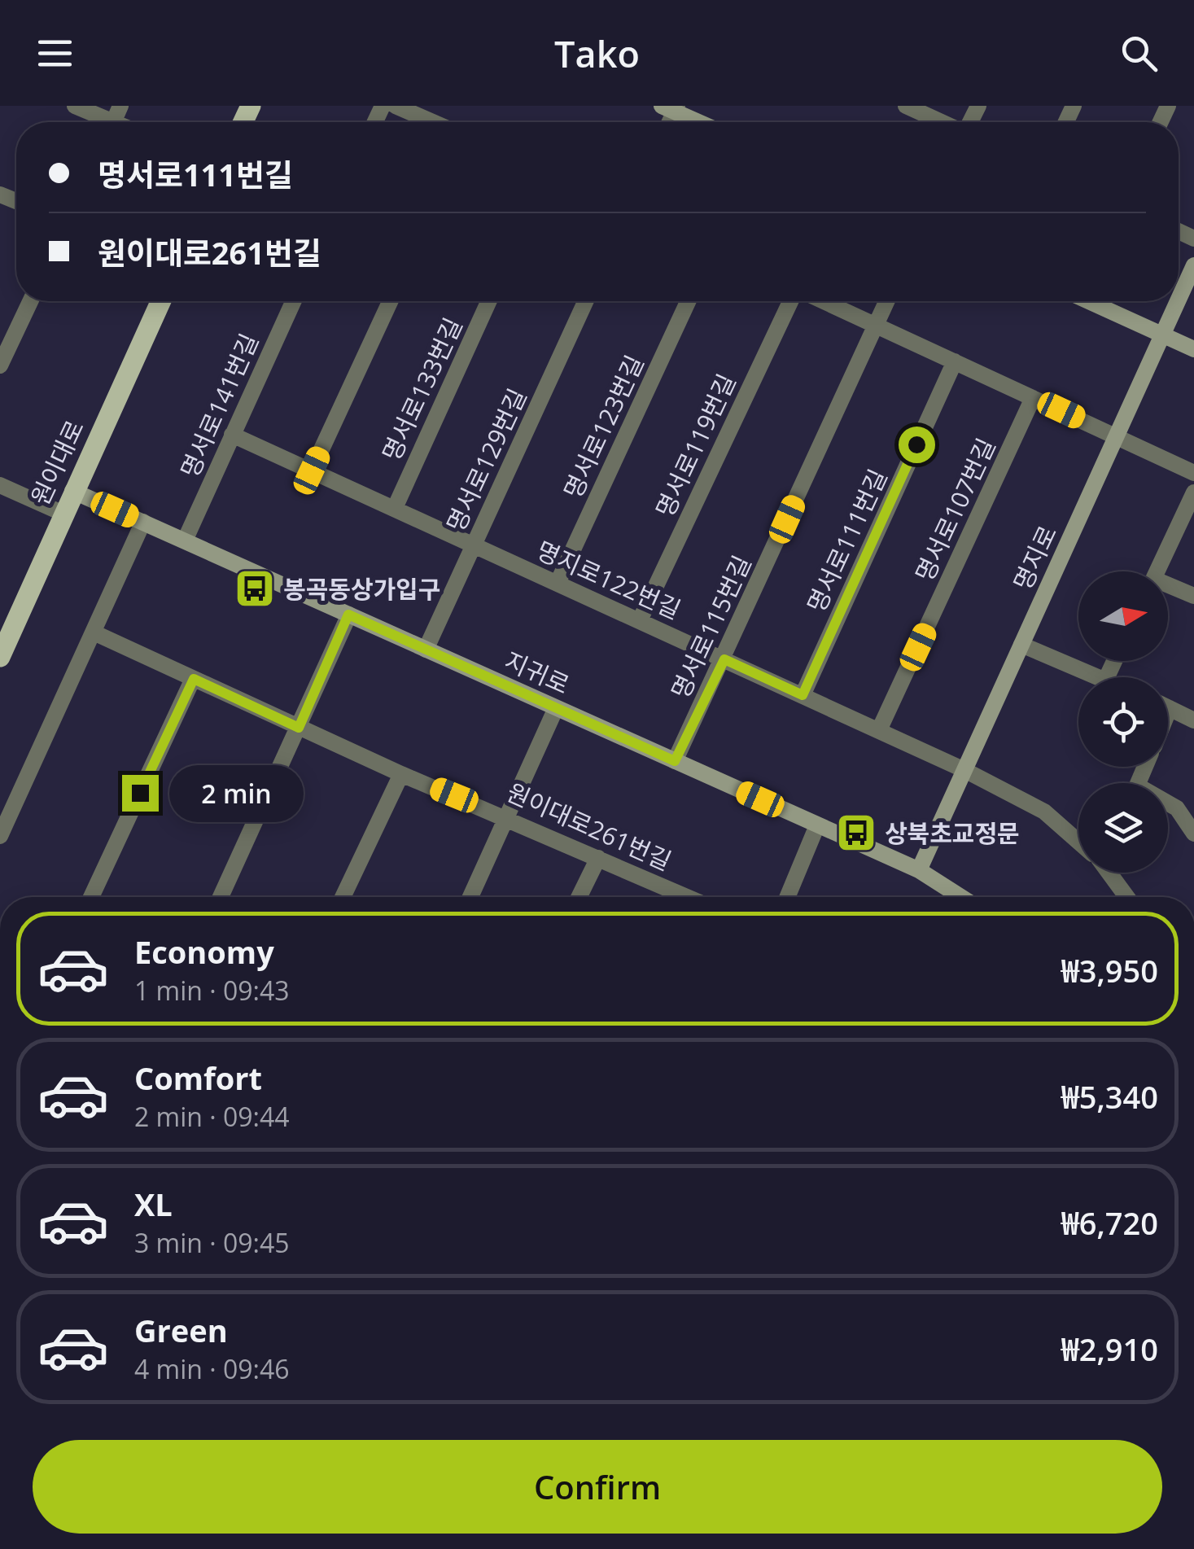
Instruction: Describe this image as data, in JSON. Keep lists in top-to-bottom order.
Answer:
{
  "streets": {
    "main road": ["원이대로"],
    "street": [
      "명서로133번길",
      "명서로141번길",
      "명서로123번길",
      "명서로119번길",
      "명서로129번길",
      "명서로107번길",
      "명서로111번길",
      "명지로",
      "명지로122번길",
      "명서로115번길",
      "지귀로",
      "원이대로261번길"
    ]
  },
  "crossings": [
    ["명서로133번길", "명지로122번길"],
    ["명서로141번길", "명지로122번길"],
    ["명서로141번길", "지귀로"],
    ["명서로123번길", "명지로122번길"],
    ["명서로119번길", "명지로122번길"],
    ["명서로129번길", "명지로122번길"],
    ["명서로129번길", "지귀로"],
    ["원이대로", "지귀로"],
    ["명서로107번길", "명지로122번길"],
    ["명서로111번길", "명지로122번길"],
    ["명지로", "명지로122번길"],
    ["명지로", "지귀로"],
    ["명지로122번길", "명서로115번길"],
    ["명서로115번길", "지귀로"]
  ],
  "places": {
    "bus stop": ["봉곡동상가입구", "상북초교정문"]
  },
  "north": "right",
  "page": {
    "header": "Tako",
    "banner": ["명서로111번길", "원이대로261번길"],
    "bubble": "2 min",
    "list": [
      {
        "name": "Economy",
        "note": "1 min · 09:43",
        "value": "₩3,950"
      },
      {
        "name": "Comfort",
        "note": "2 min · 09:44",
        "value": "₩5,340"
      },
      {
        "name": "XL",
        "note": "3 min · 09:45",
        "value": "₩6,720"
      },
      {
        "name": "Green",
        "note": "4 min · 09:46",
        "value": "₩2,910"
      }
    ],
    "buttons": "Confirm"
  }
}
